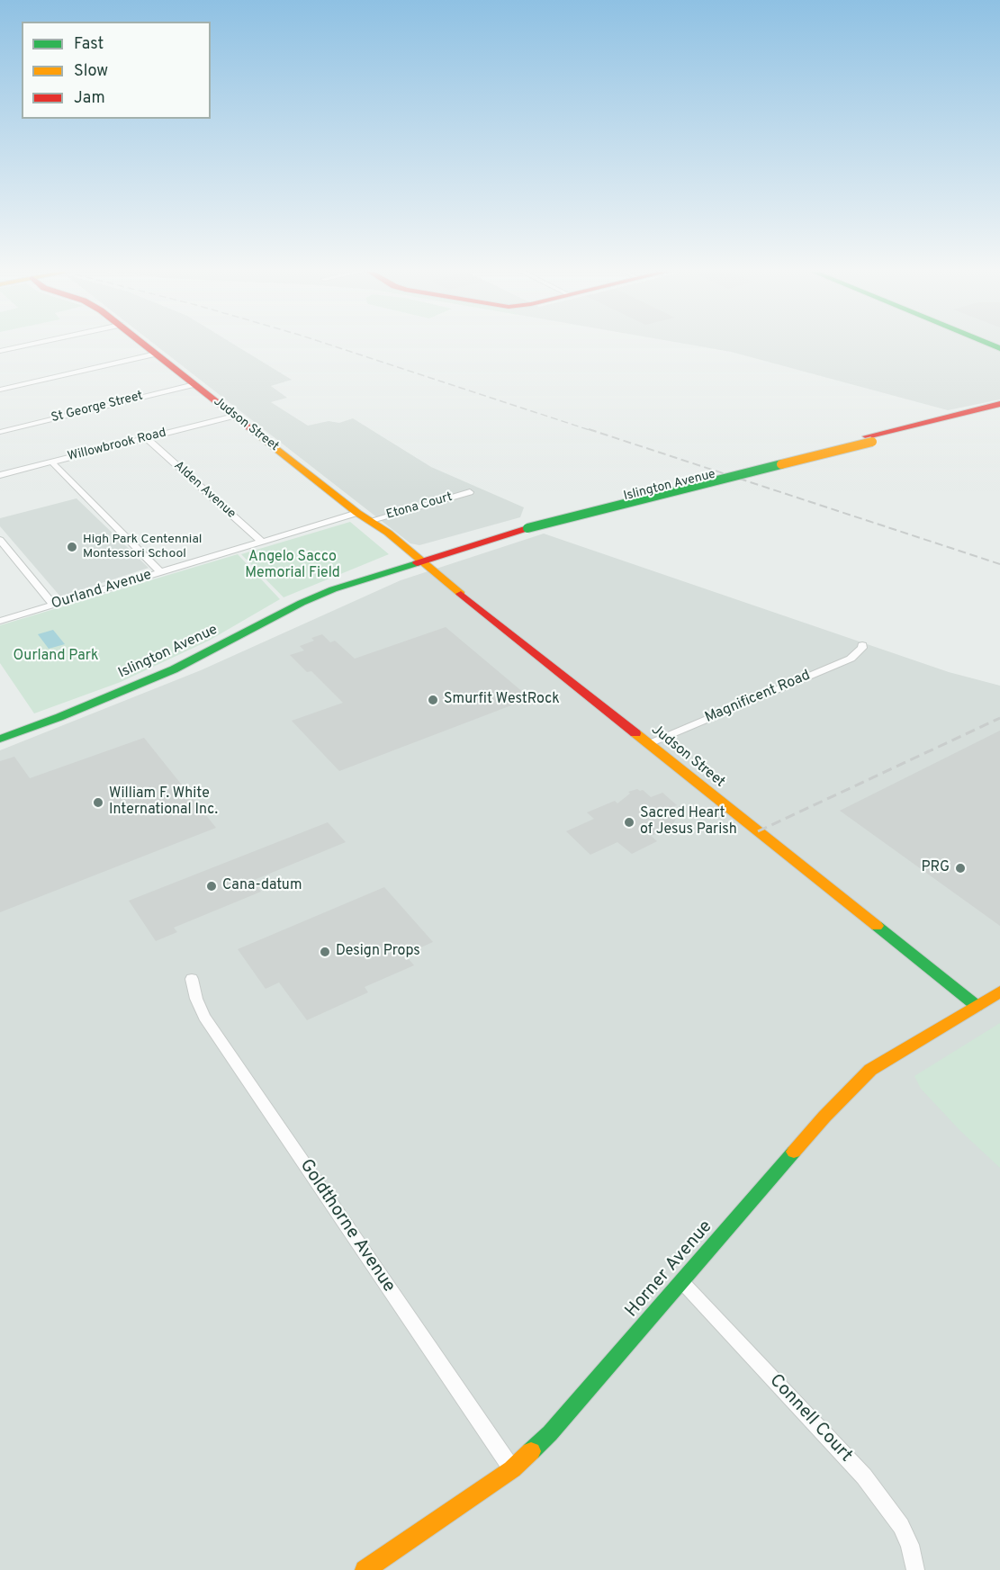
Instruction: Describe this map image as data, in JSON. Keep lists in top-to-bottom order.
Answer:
{
  "streets": {
    "street": [
      "St George Street",
      "Judson Street",
      "Willowbrook Road",
      "Islington Avenue",
      "Alden Avenue",
      "Etona Court",
      "Ourland Avenue",
      "Magnificent Road",
      "Goldthorne Avenue",
      "Horner Avenue",
      "Connell Court"
    ]
  },
  "crossings": [
    ["St George Street", "Judson Street"],
    ["Judson Street", "Willowbrook Road"],
    ["Judson Street", "Islington Avenue"],
    ["Judson Street", "Etona Court"],
    ["Judson Street", "Ourland Avenue"],
    ["Judson Street", "Magnificent Road"],
    ["Judson Street", "Horner Avenue"],
    ["Willowbrook Road", "Alden Avenue"],
    ["Alden Avenue", "Ourland Avenue"],
    ["Goldthorne Avenue", "Horner Avenue"],
    ["Horner Avenue", "Connell Court"]
  ],
  "parks": ["Angelo Sacco Memorial Field", "Ourland Park"],
  "places": [
    "High Park Centennial Montessori School",
    "Smurfit WestRock",
    "William F. White International Inc.",
    "Sacred Heart of Jesus Parish",
    "PRG",
    "Cana-datum",
    "Design Props"
  ],
  "legend": ["Fast", "Slow", "Jam"]
}
